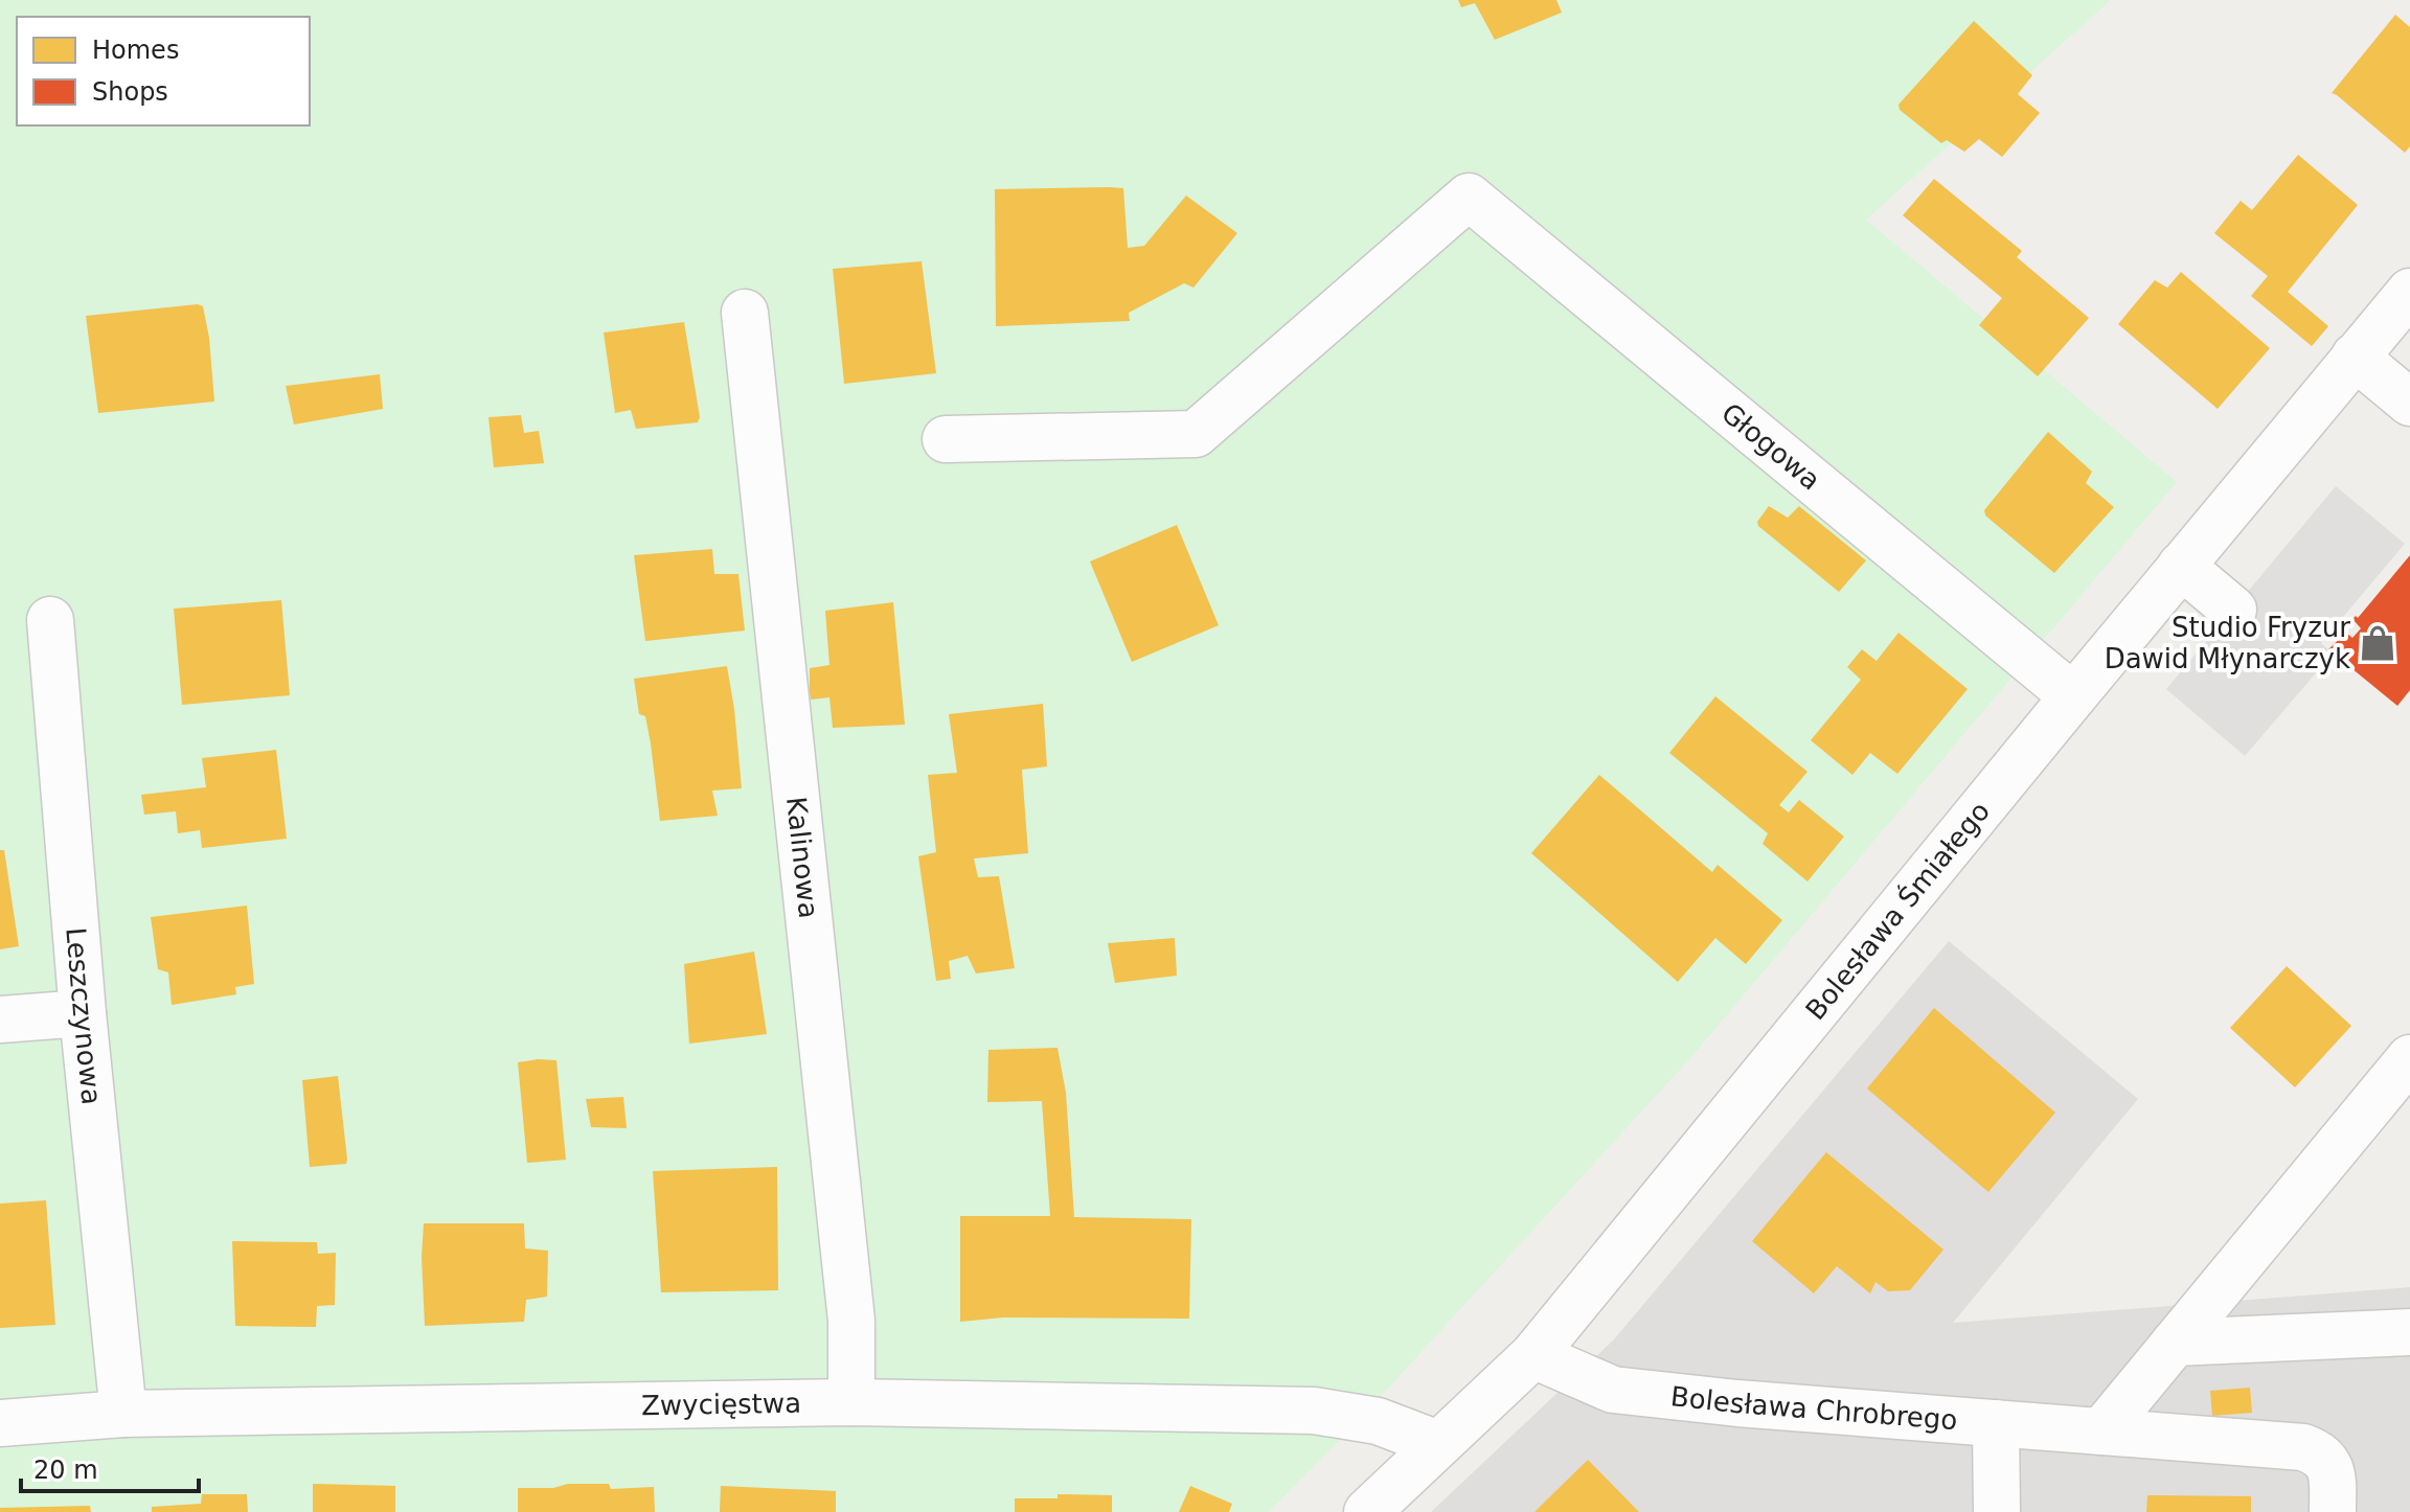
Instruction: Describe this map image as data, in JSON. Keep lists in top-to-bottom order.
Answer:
{
  "streets": {
    "street": [
      "Głogowa",
      "Kalinowa",
      "Bolesława Śmiałego",
      "Leszczynowa",
      "Zwycięstwa",
      "Bolesława Chrobrego"
    ]
  },
  "crossings": [
    ["Głogowa", "Bolesława Śmiałego"],
    ["Kalinowa", "Zwycięstwa"],
    ["Bolesława Śmiałego", "Zwycięstwa"],
    ["Bolesława Śmiałego", "Bolesława Chrobrego"],
    ["Leszczynowa", "Zwycięstwa"]
  ],
  "places": {
    "shop": ["Studio Fryzur Dawid Młynarczyk"]
  },
  "legend": ["Homes", "Shops"],
  "scale_bar": "20 m"
}
